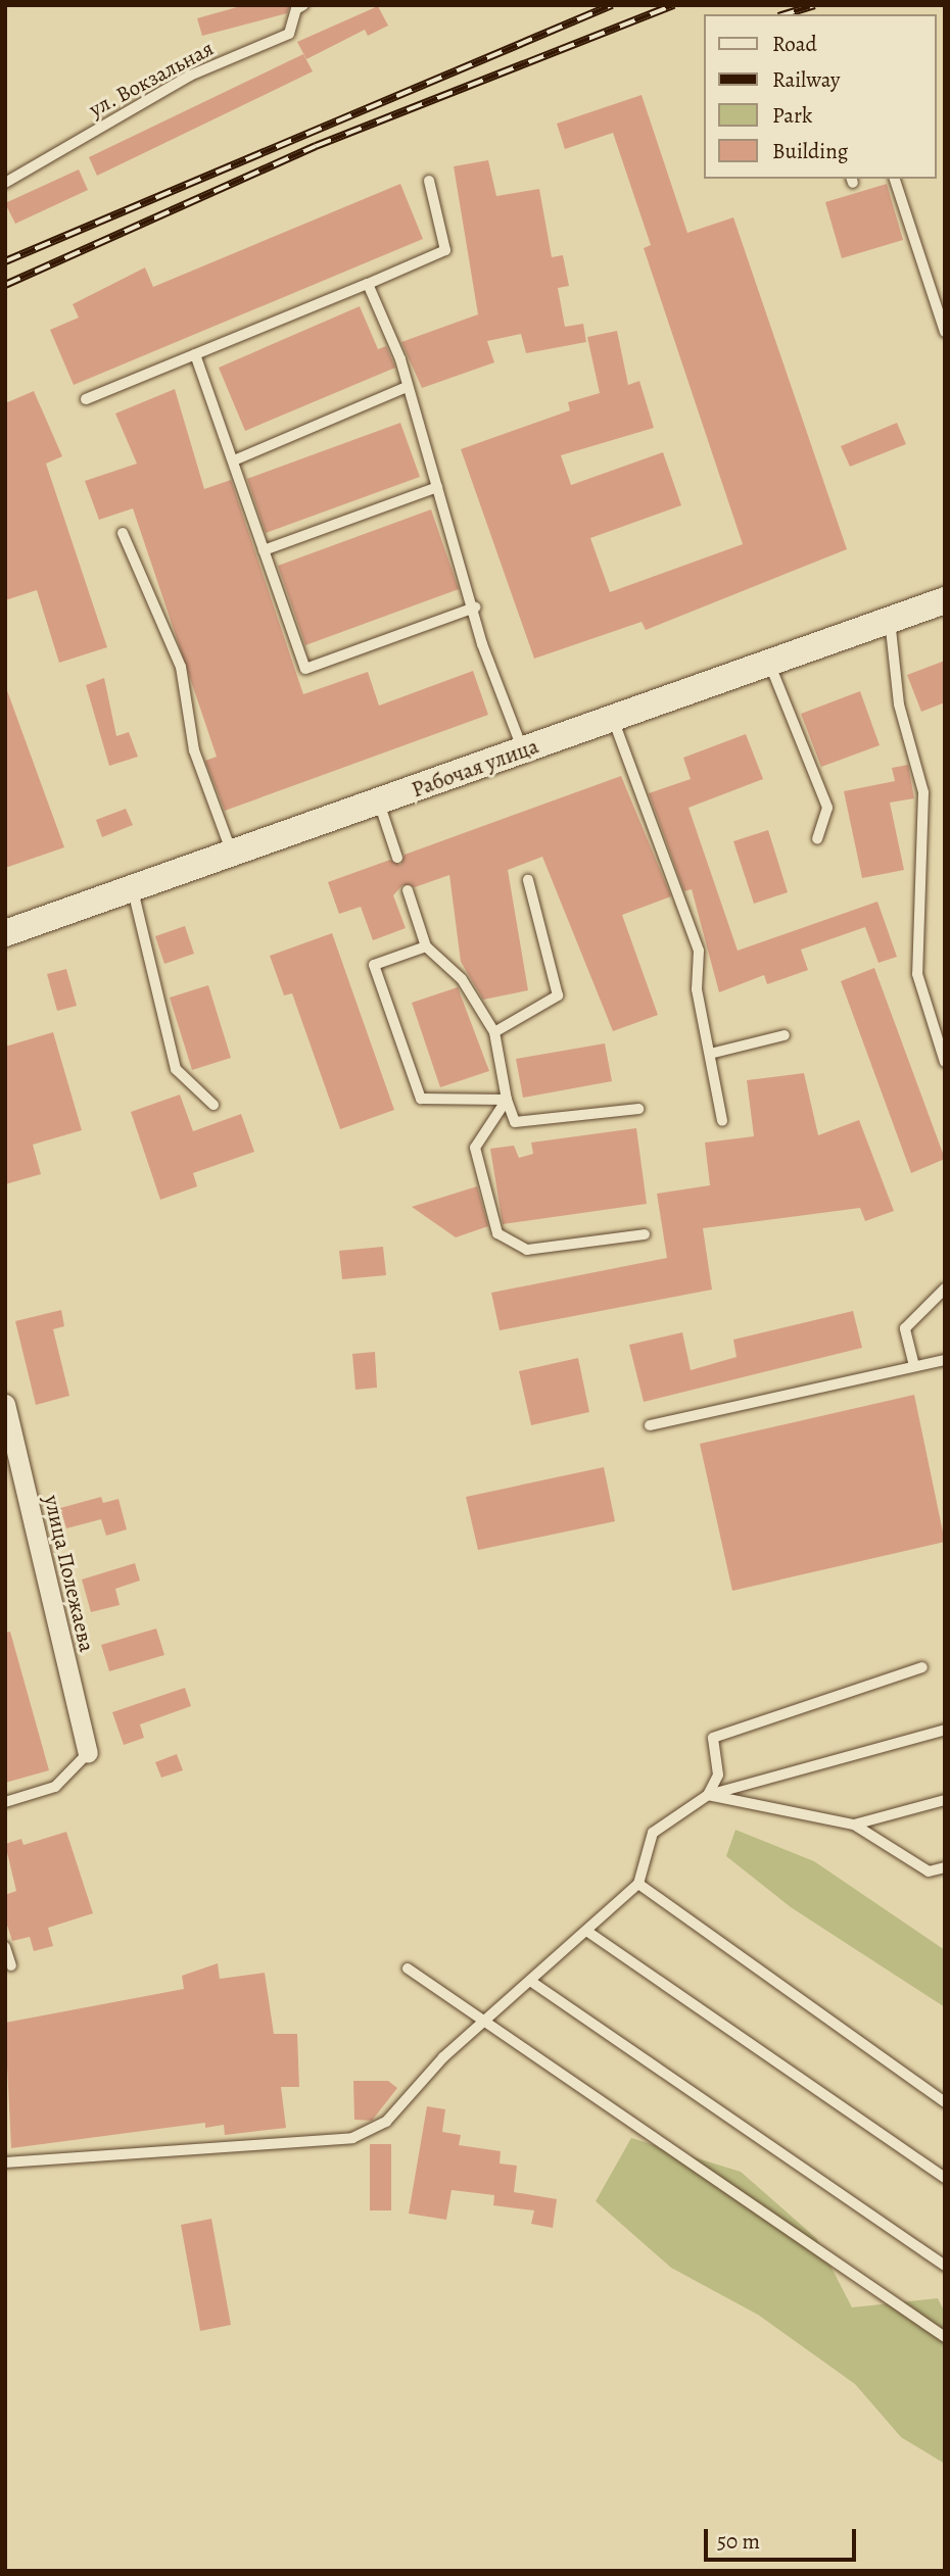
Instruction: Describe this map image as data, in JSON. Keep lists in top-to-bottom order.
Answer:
{
  "streets": {
    "street": ["Рабочая улица", "улица Полежаева"],
    "lane": ["ул. Вокзальная"]
  },
  "legend": [
    "Road",
    "Railway",
    "Park",
    "Building"
  ],
  "scale_bar": "50 m"
}
